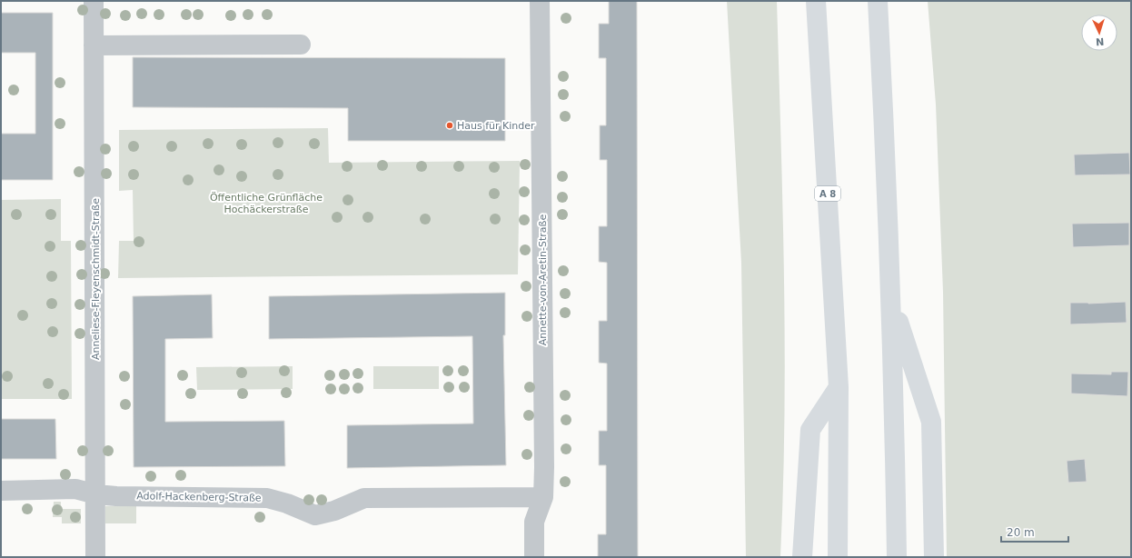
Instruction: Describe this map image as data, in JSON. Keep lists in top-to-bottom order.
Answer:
{
  "streets": {
    "highway": ["A 8"],
    "street": ["Anneliese-Fleyenschmidt-Straße", "Annette-von-Aretin-Straße", "Adolf-Hackenberg-Straße"]
  },
  "crossings": [
    ["Anneliese-Fleyenschmidt-Straße", "Adolf-Hackenberg-Straße"],
    ["Annette-von-Aretin-Straße", "Adolf-Hackenberg-Straße"]
  ],
  "parks": ["Öffentliche Grünfläche Hochäckerstraße"],
  "places": ["Haus für Kinder"],
  "scale_bar": "20 m",
  "north": "bottom"
}
